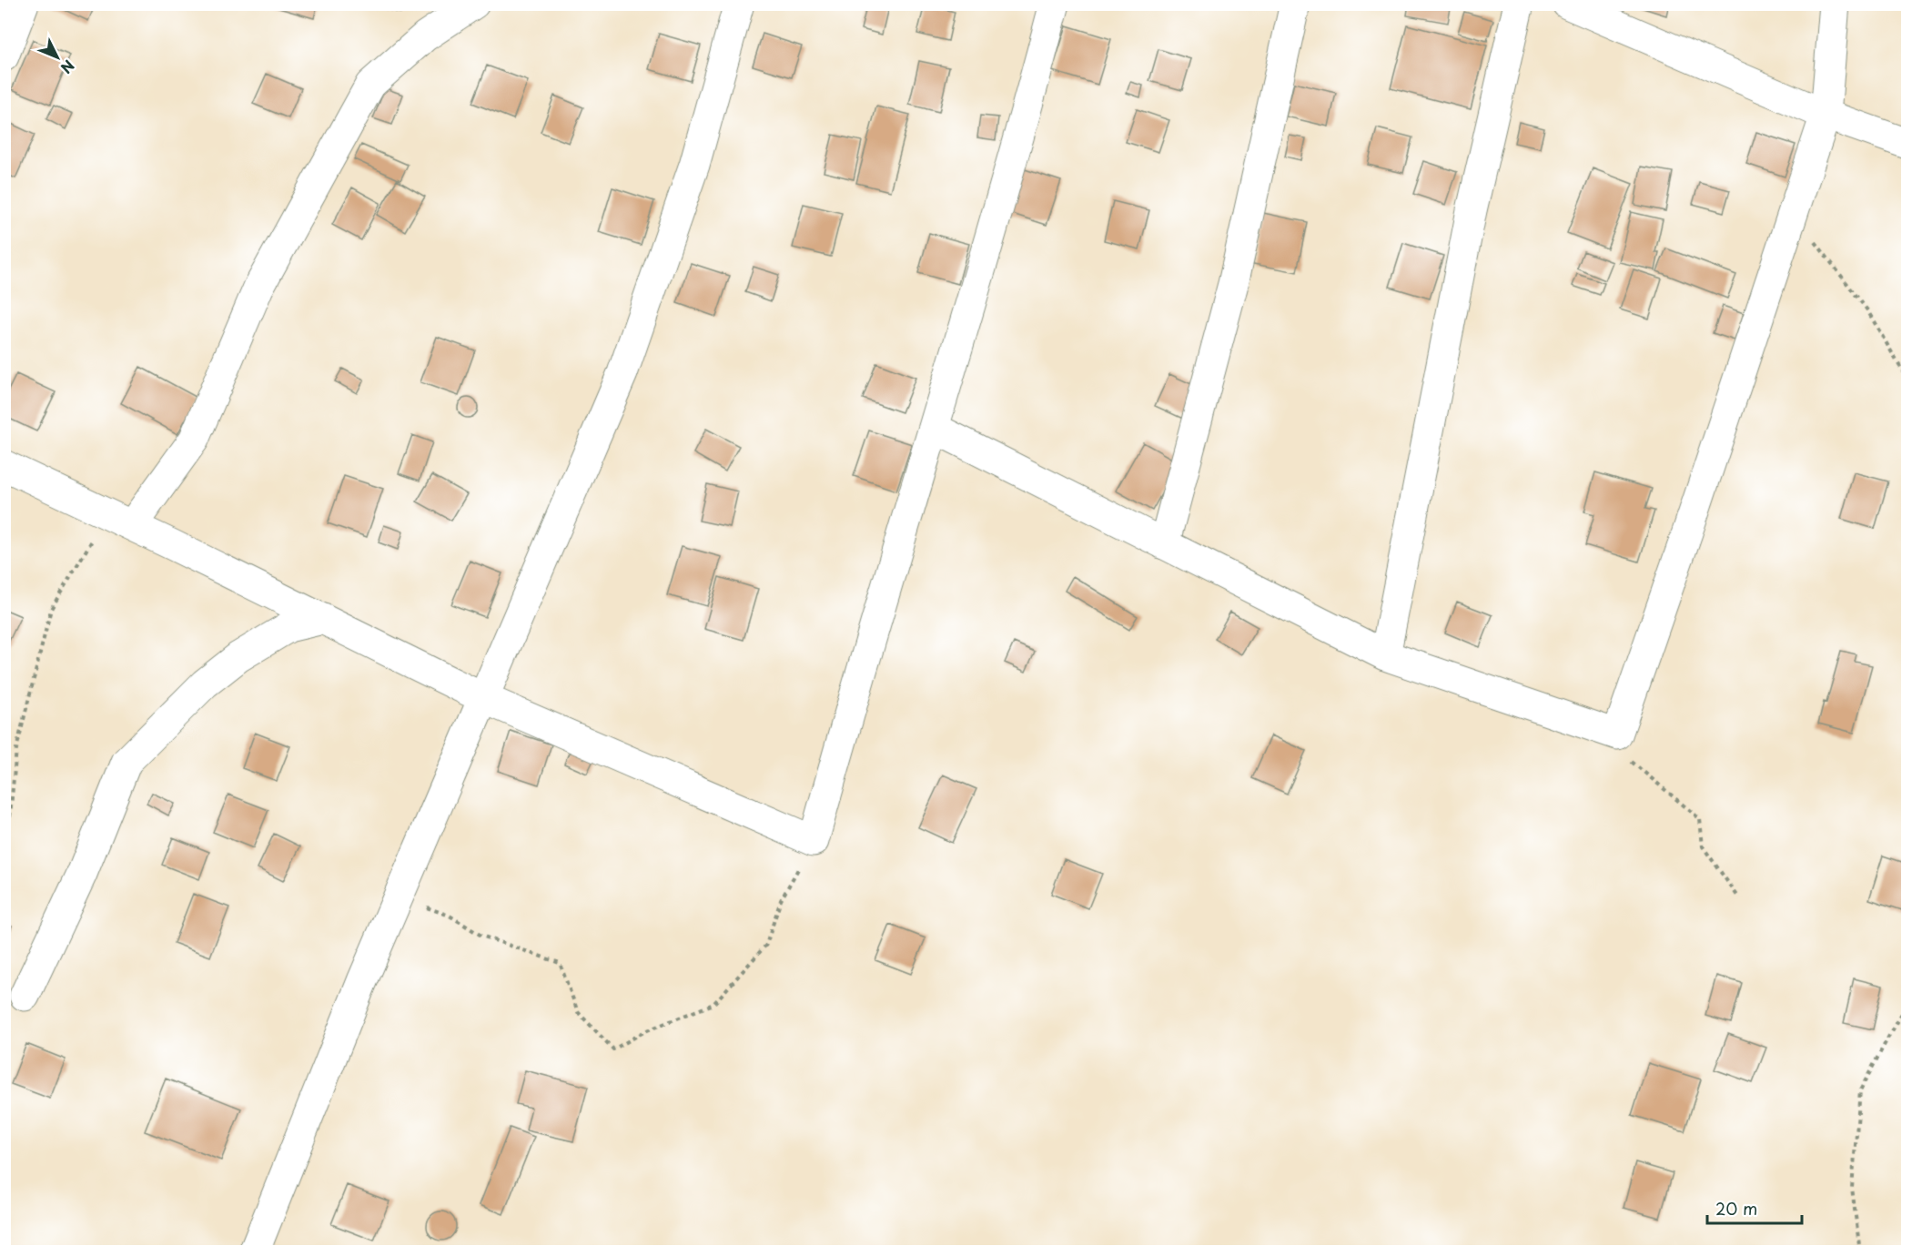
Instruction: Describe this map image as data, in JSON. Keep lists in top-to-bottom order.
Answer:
{
  "scale_bar": "20 m",
  "north": "bottom right"
}
